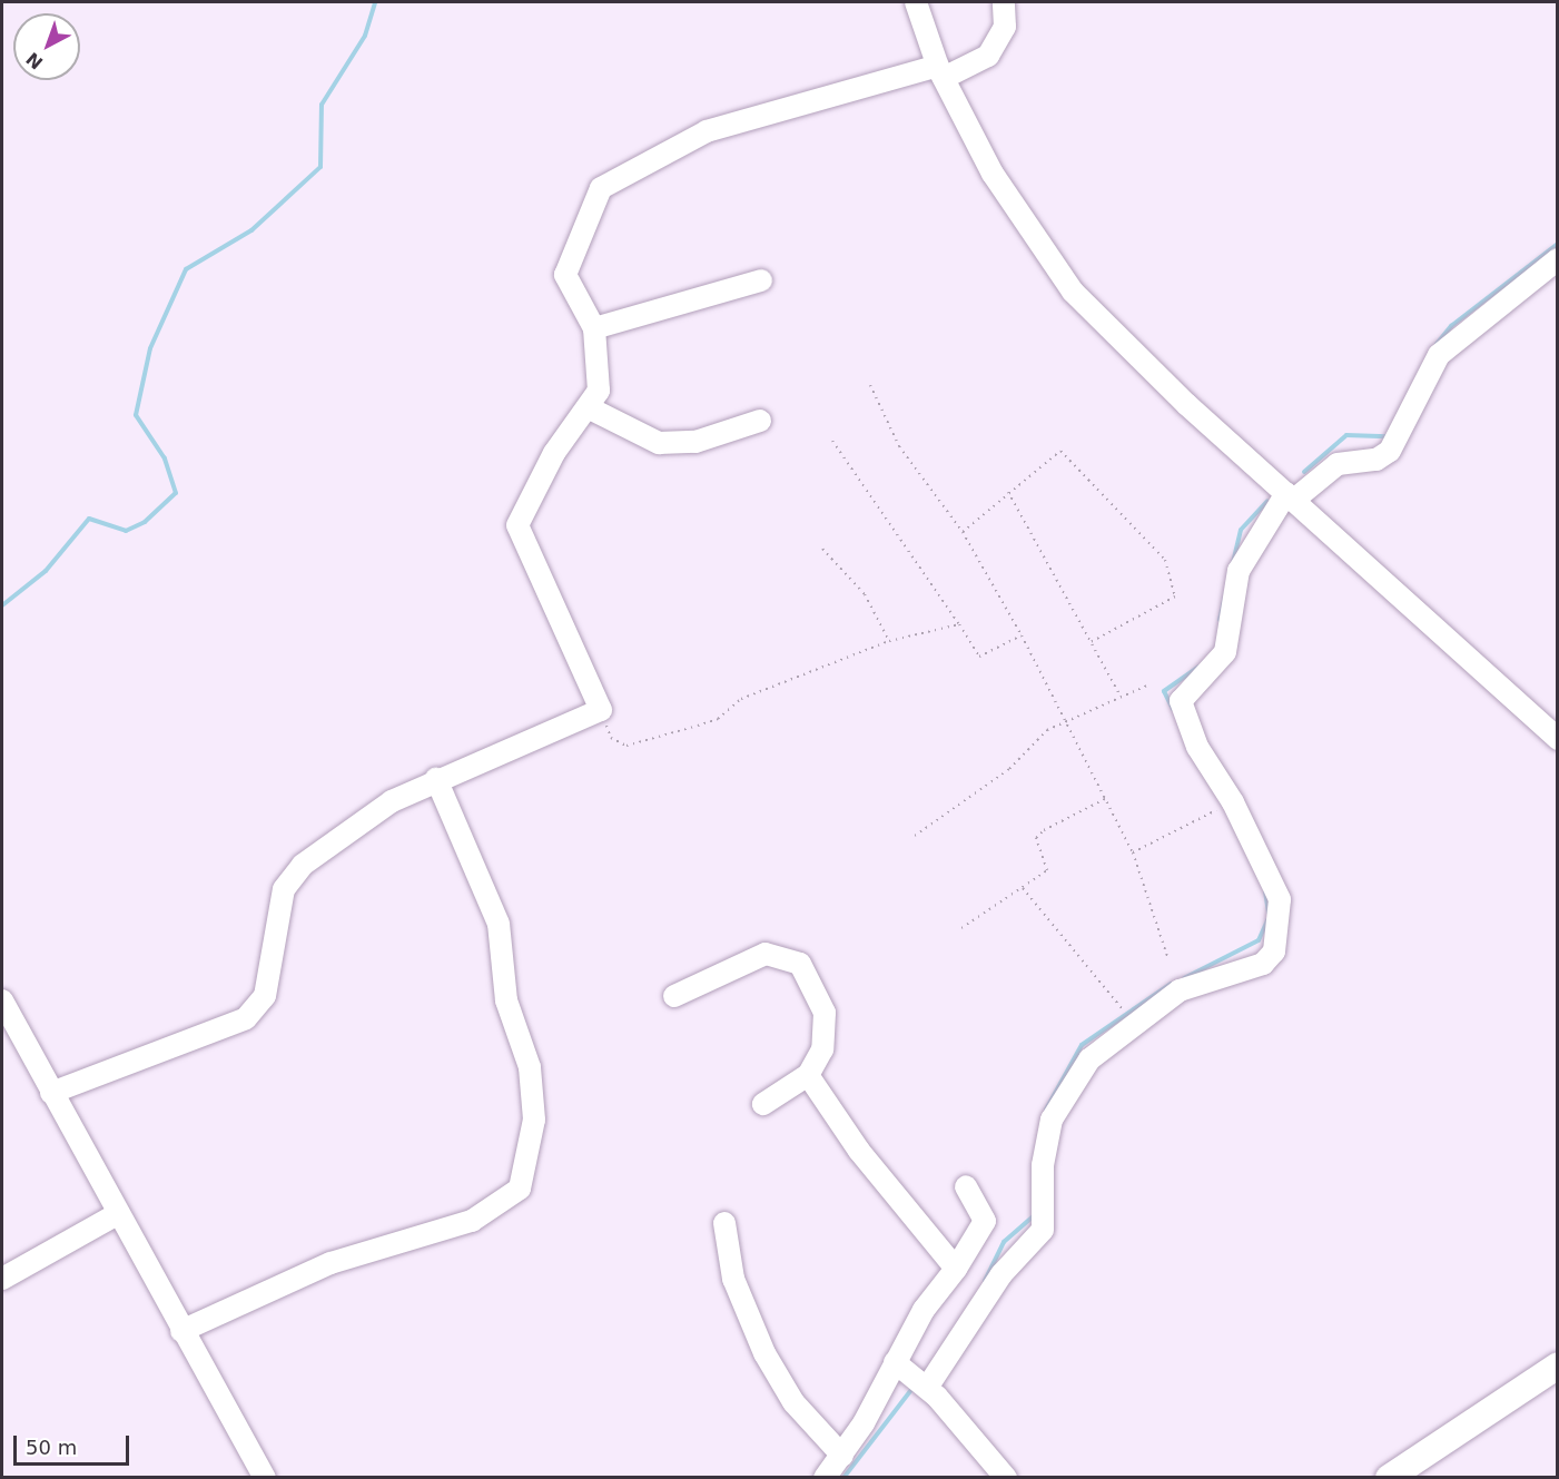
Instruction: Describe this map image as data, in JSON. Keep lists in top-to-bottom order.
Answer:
{
  "scale_bar": "50 m",
  "north": "bottom left"
}
